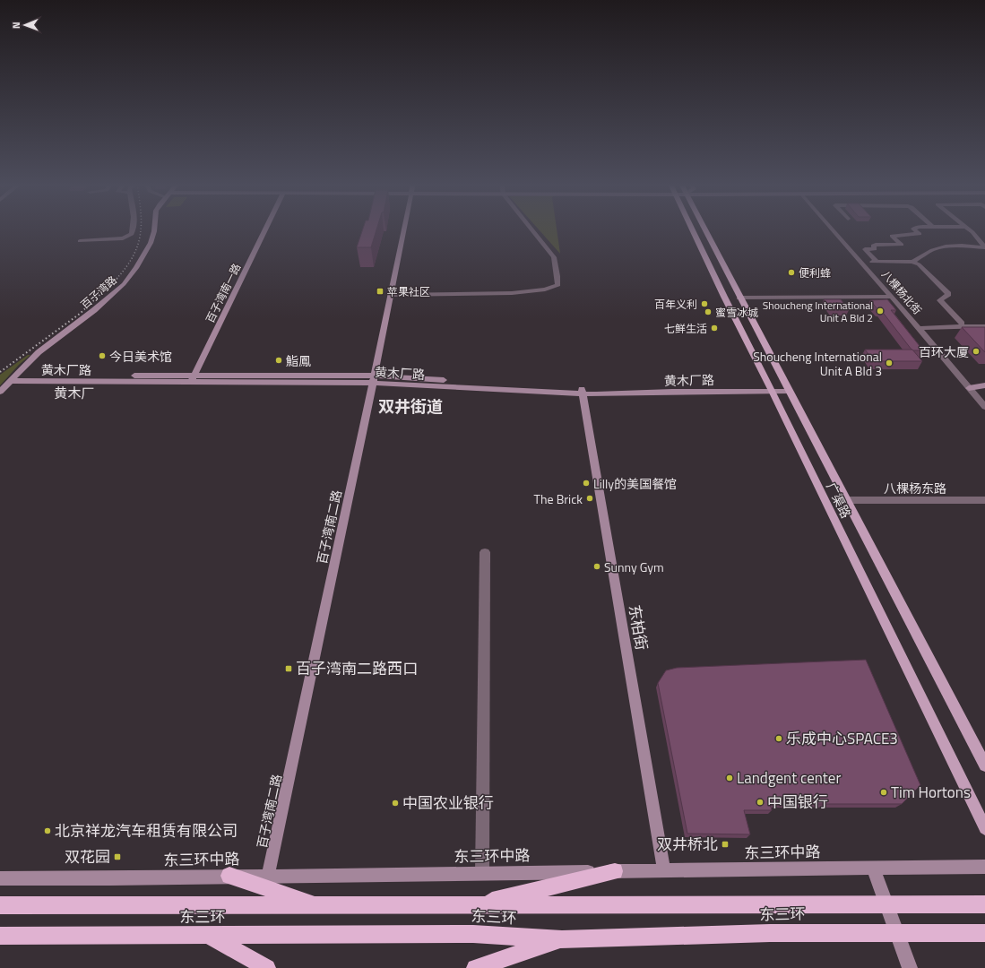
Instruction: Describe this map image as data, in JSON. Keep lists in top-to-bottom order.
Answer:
{
  "streets": {
    "highway": ["东三环"],
    "main road": ["广渠路"],
    "street": [
      "百子湾路",
      "八棵杨北街",
      "百子湾南一路",
      "黄木厂路",
      "八棵杨东路",
      "百子湾南二路",
      "东柏街",
      "东三环中路"
    ]
  },
  "crossings": [
    ["百子湾路", "黄木厂路"],
    ["百子湾南一路", "黄木厂路"],
    ["黄木厂路", "广渠路"],
    ["黄木厂路", "百子湾南二路"],
    ["黄木厂路", "东柏街"],
    ["八棵杨东路", "广渠路"],
    ["百子湾南二路", "东三环中路"],
    ["东柏街", "东三环中路"]
  ],
  "districts": ["黄木厂", "双井街道"],
  "places": {
    "other": [
      "便利蜂",
      "百年义利",
      "Shoucheng International Unit A Bld 2",
      "蜜雪冰城",
      "七鲜生活",
      "百环大厦",
      "今日美术馆",
      "鮨鳳",
      "Shoucheng International Unit A Bld 3",
      "Lilly的美国餐馆",
      "The Brick",
      "Sunny Gym",
      "乐成中心SPACE3",
      "Landgent center",
      "Tim Hortons",
      "中国银行",
      "中国农业银行",
      "北京祥龙汽车租赁有限公司"
    ],
    "transit": [
      "苹果社区",
      "百子湾南二路西口",
      "双井桥北",
      "双花园"
    ]
  },
  "north": "left"
}
